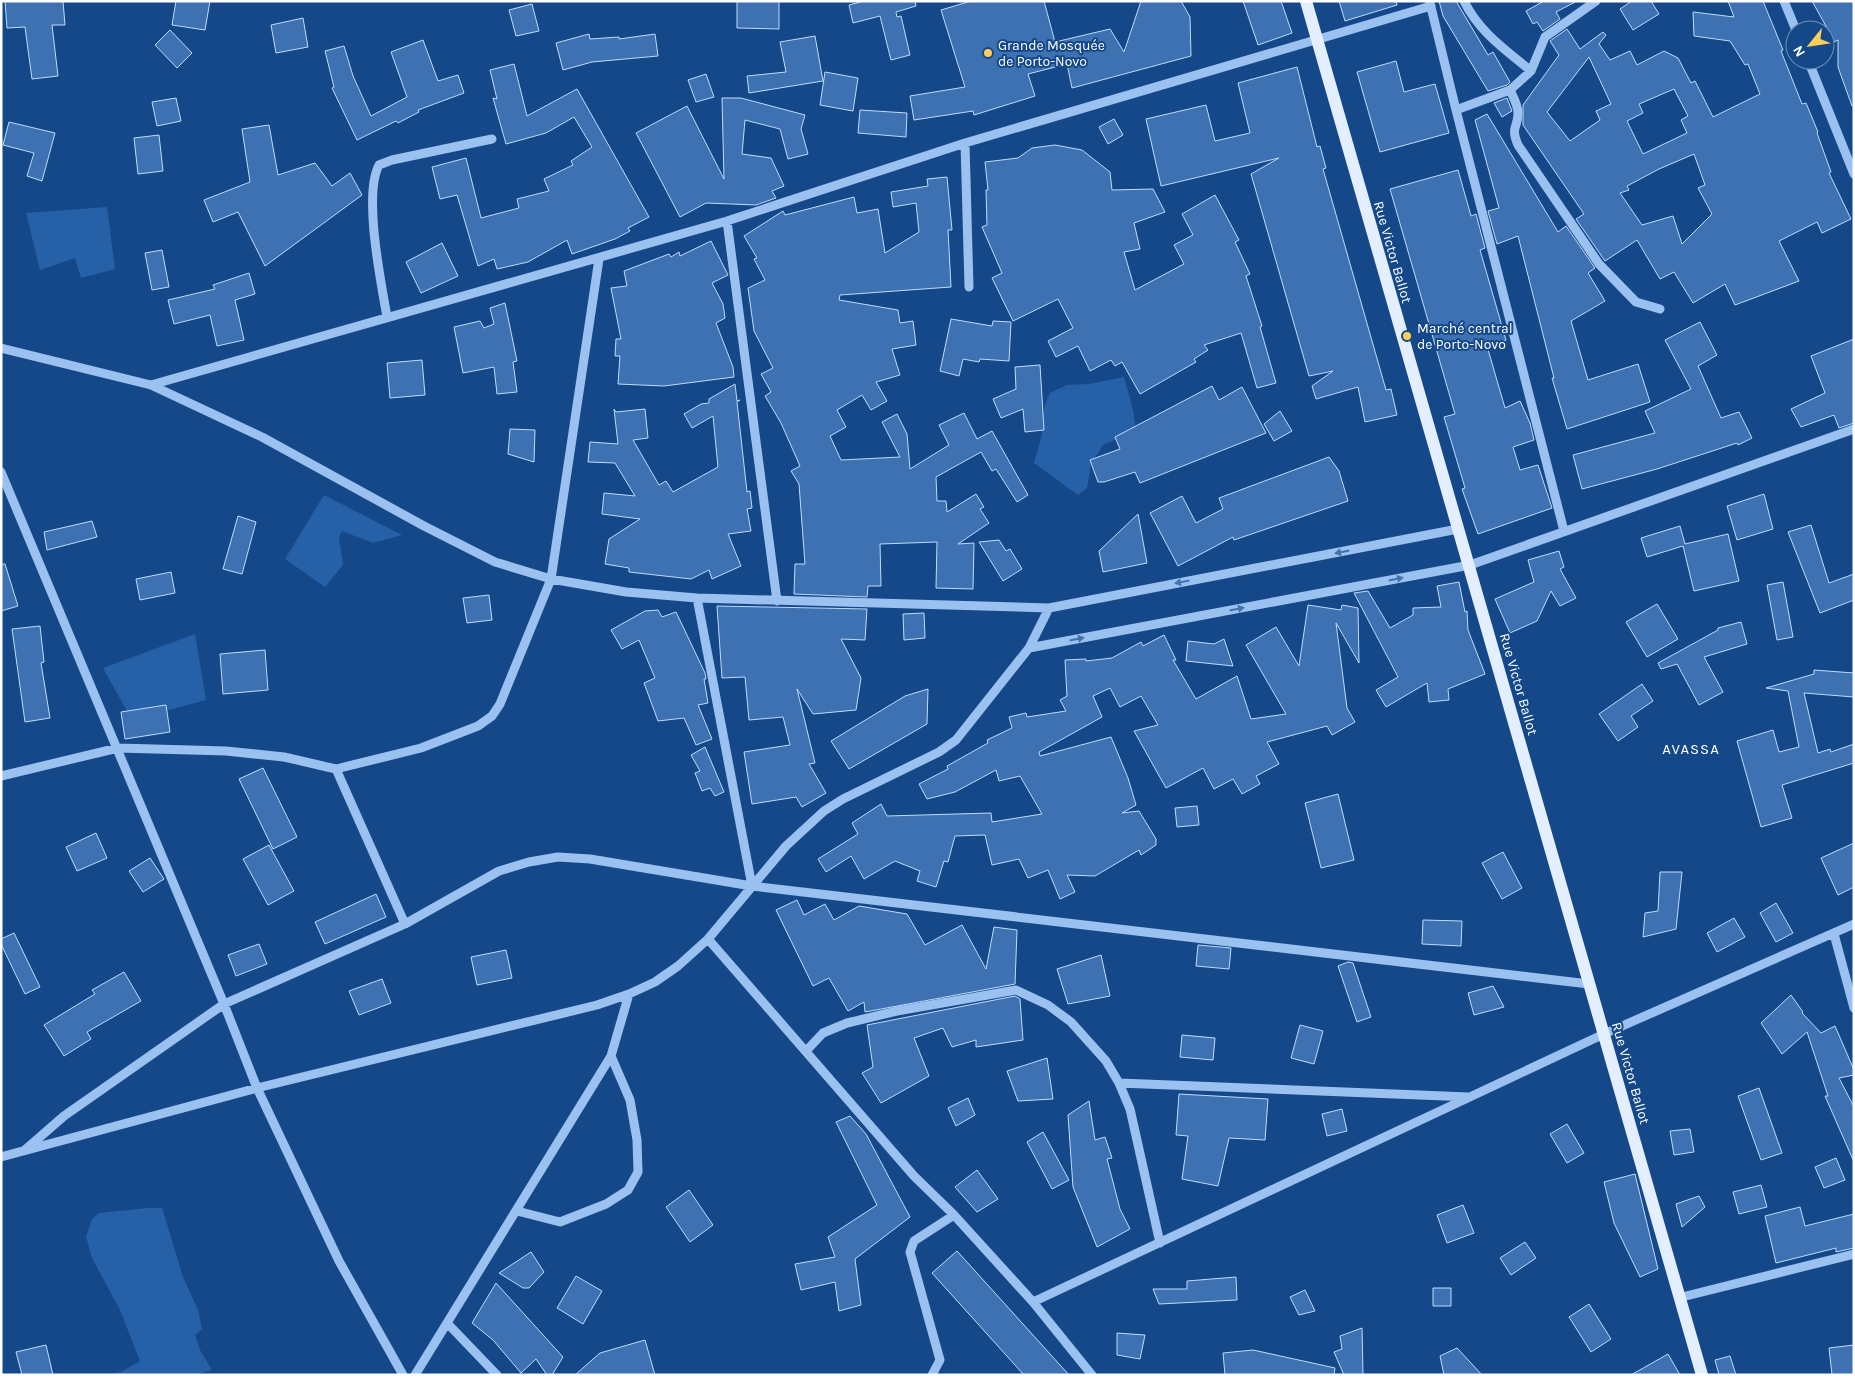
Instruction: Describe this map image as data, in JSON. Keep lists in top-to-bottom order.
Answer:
{
  "streets": {
    "main road": ["Rue Victor Ballot"]
  },
  "districts": ["AVASSA"],
  "places": ["Grande Mosquée de Porto-Novo", "Marché central de Porto-Novo"],
  "north": "bottom left"
}
